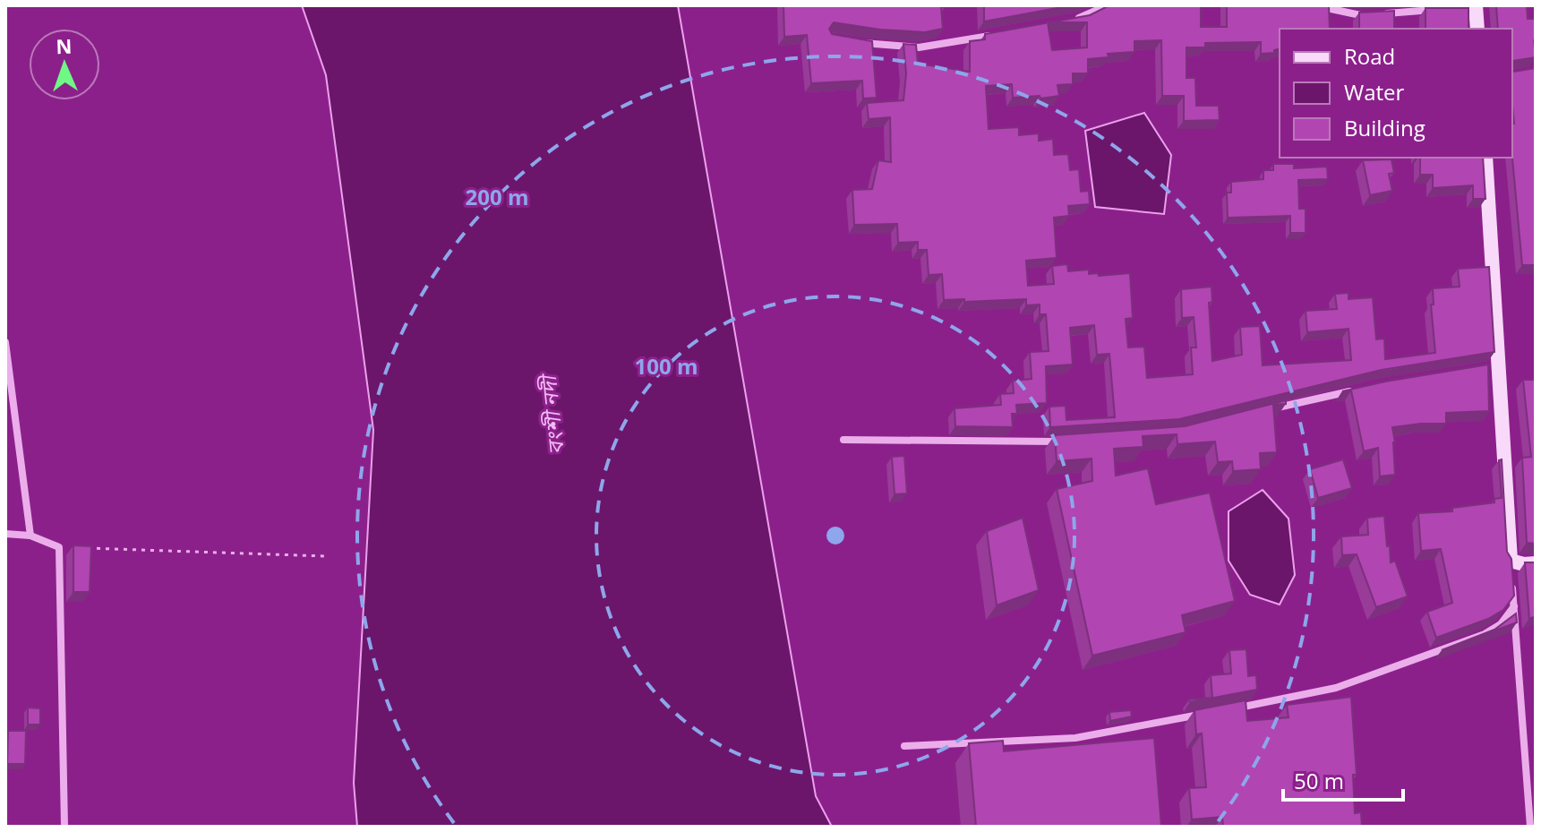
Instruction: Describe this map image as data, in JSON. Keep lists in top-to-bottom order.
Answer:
{
  "water": ["বংশী নদী"],
  "legend": ["Road", "Water", "Building"],
  "scale_bar": "50 m",
  "north": "top",
  "rings": ["200 m", "100 m"]
}
